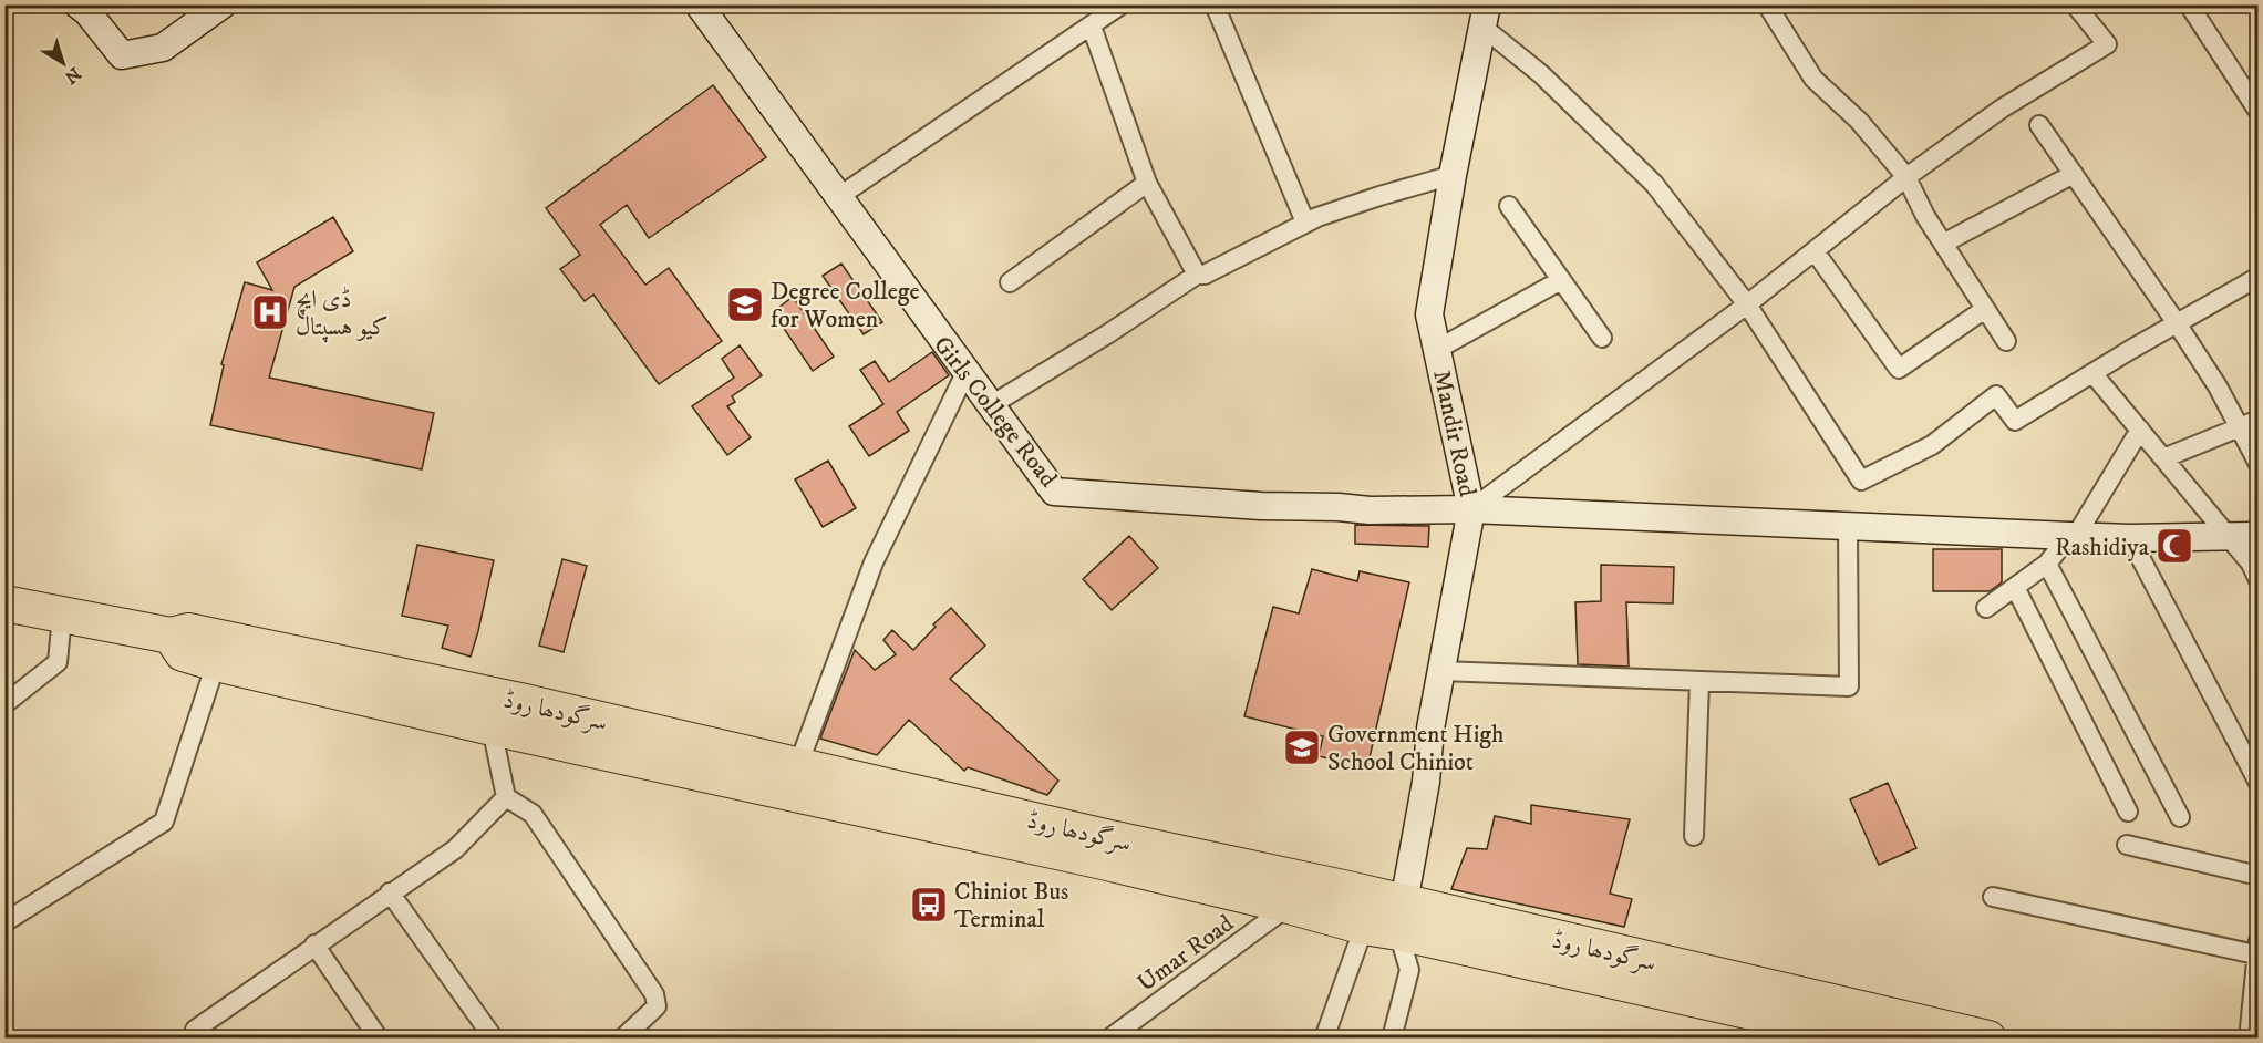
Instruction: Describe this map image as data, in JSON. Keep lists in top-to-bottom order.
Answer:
{
  "streets": {
    "highway": ["سرگودھا روڈ"],
    "street": ["Girls College Road", "Mandir Road", "Umar Road"]
  },
  "crossings": [
    ["Girls College Road", "Mandir Road"],
    ["Mandir Road", "سرگودھا روڈ"],
    ["سرگودھا روڈ", "Umar Road"]
  ],
  "places": {
    "school or university": ["Degree College for Women", "Government High School Chiniot"],
    "hospital": ["ڈی ایچ کیو ہسپتال"],
    "mosque": ["Rashidiya"],
    "bus stop": ["Chiniot Bus Terminal"]
  },
  "north": "bottom right"
}
